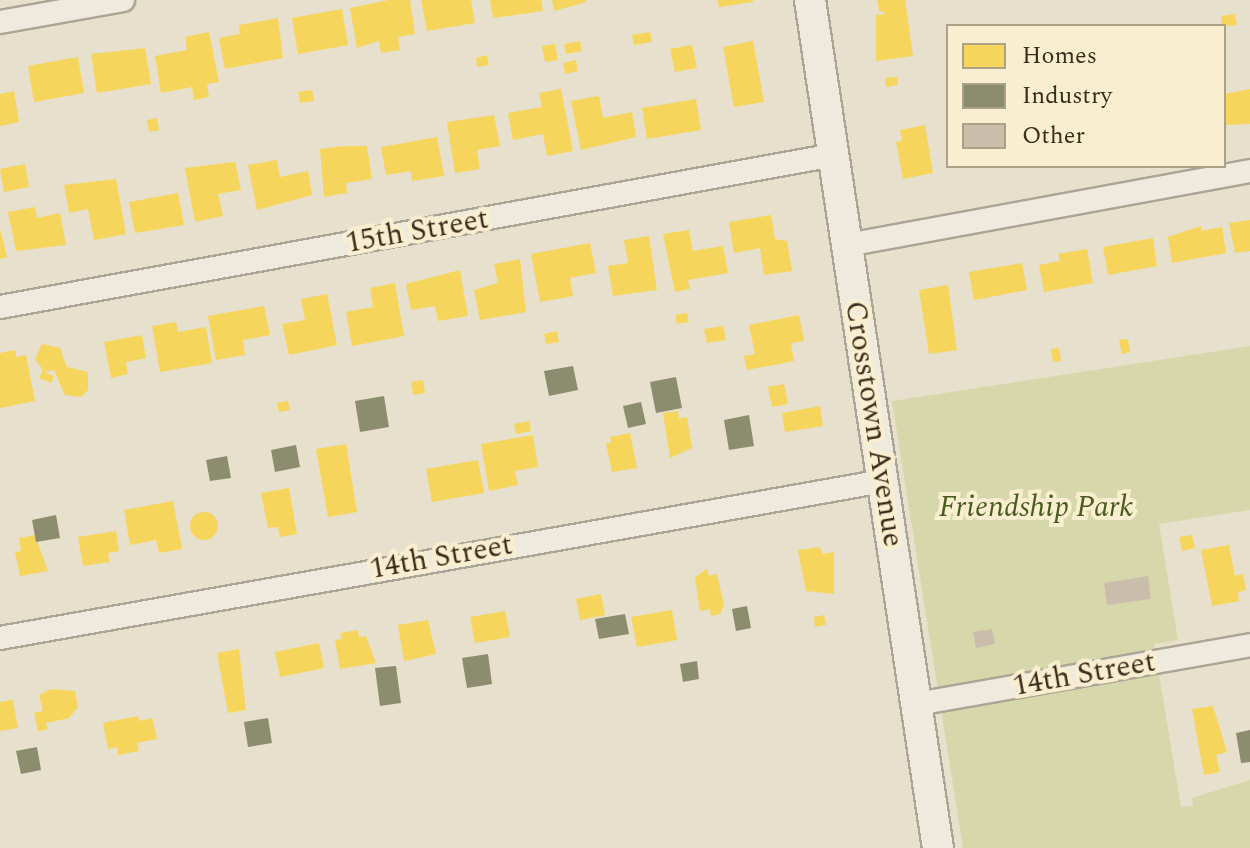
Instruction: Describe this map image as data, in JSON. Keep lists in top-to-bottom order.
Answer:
{
  "streets": {
    "street": ["15th Street", "Crosstown Avenue", "14th Street"]
  },
  "crossings": [
    ["15th Street", "Crosstown Avenue"],
    ["Crosstown Avenue", "14th Street"]
  ],
  "parks": ["Friendship Park"],
  "legend": ["Homes", "Industry", "Other"]
}
